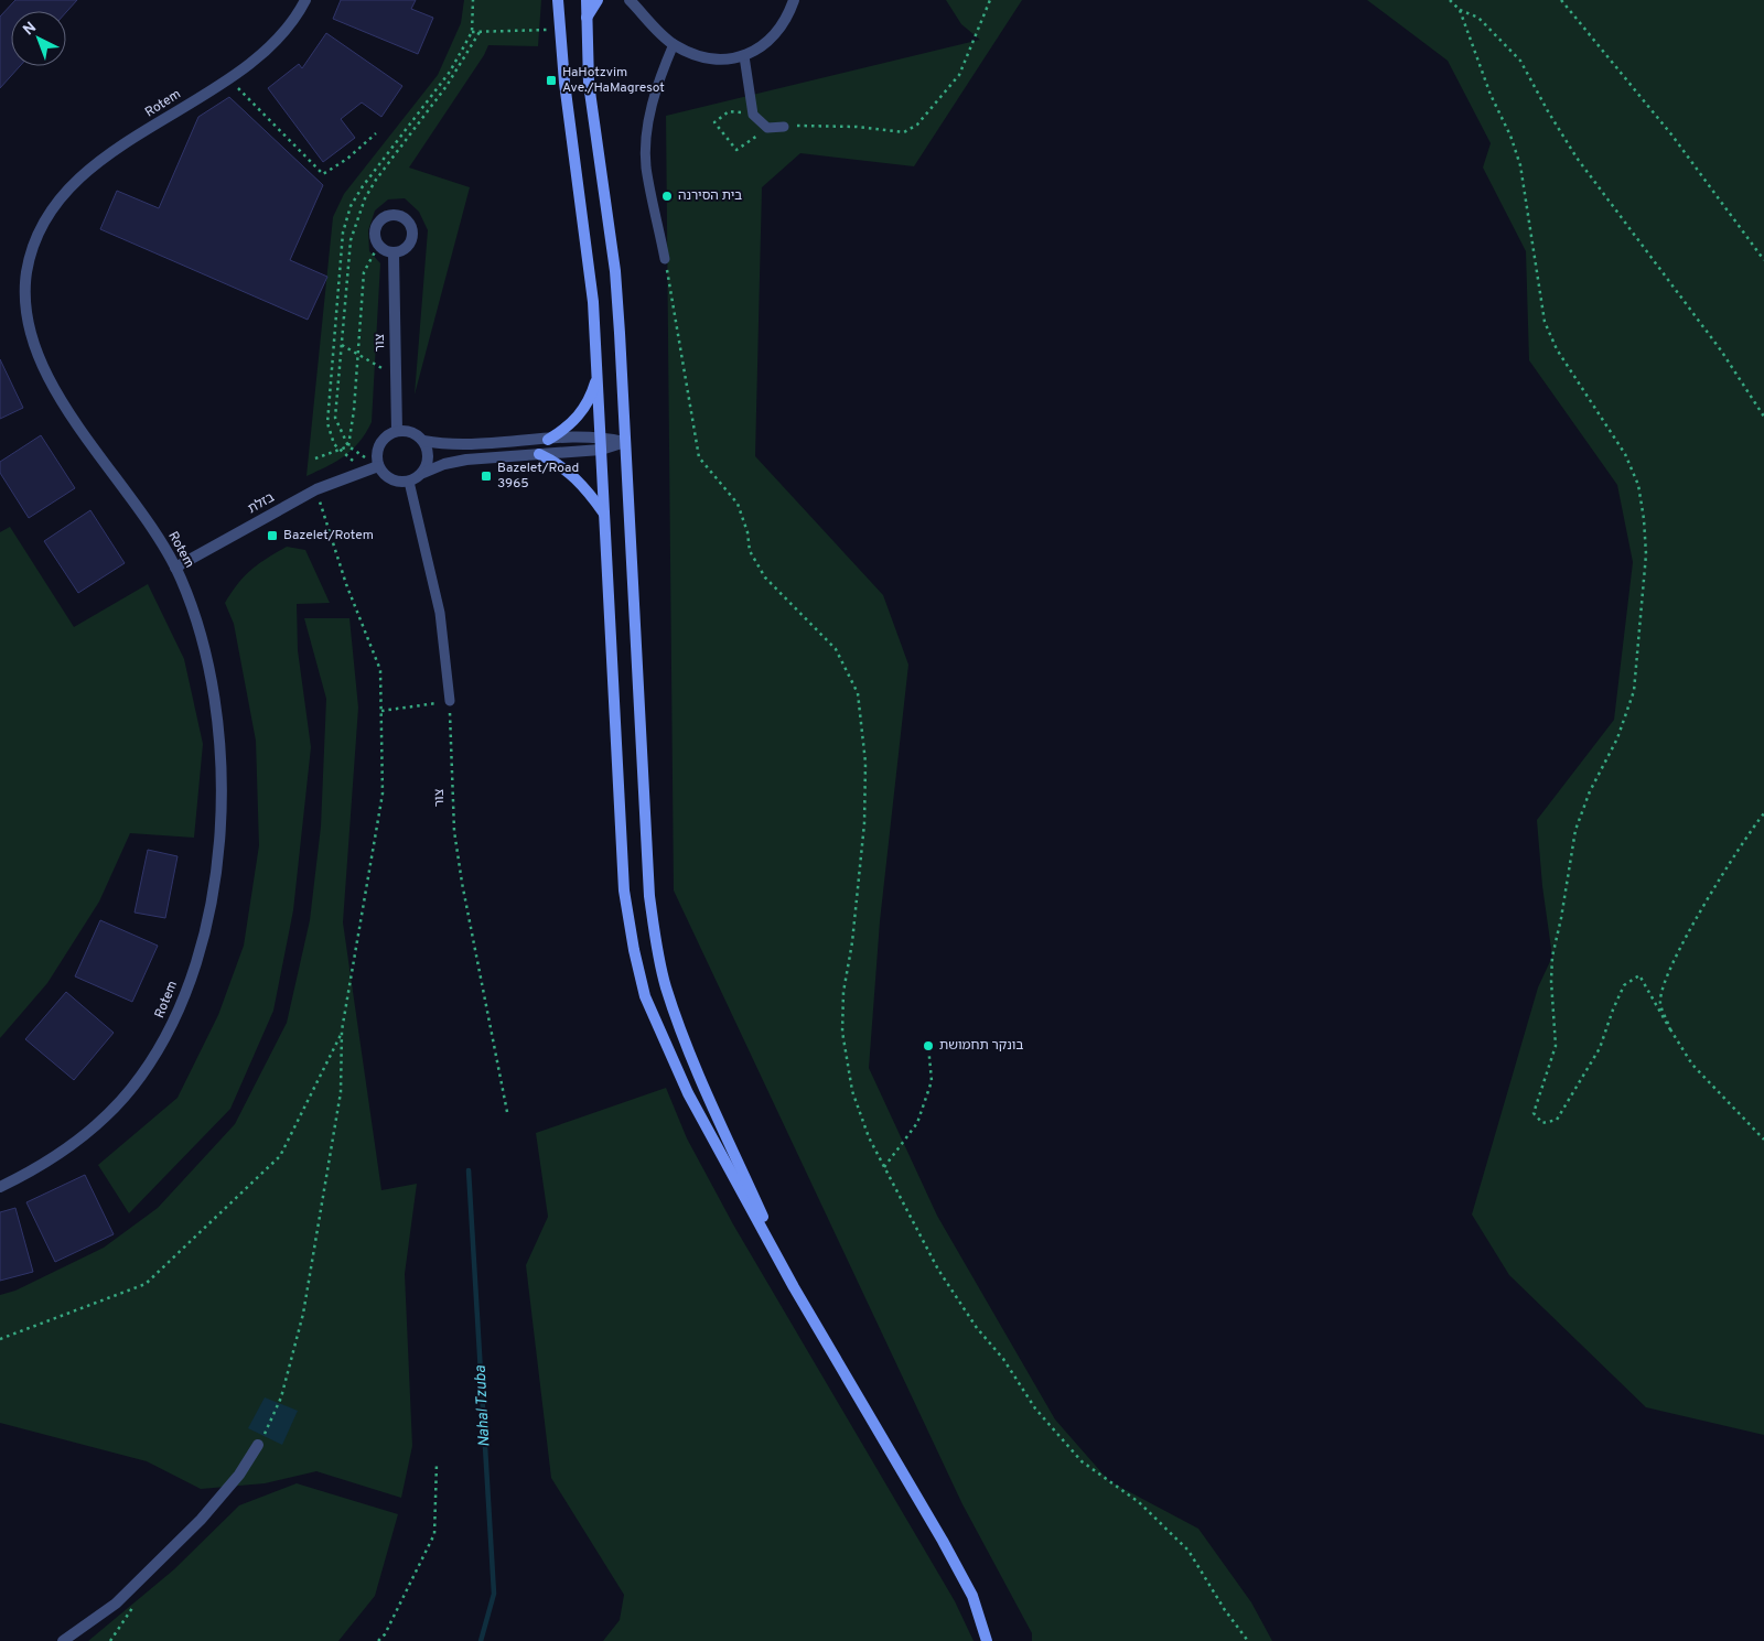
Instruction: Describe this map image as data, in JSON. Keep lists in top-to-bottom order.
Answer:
{
  "streets": {
    "street": ["Rotem", "צור", "בזלת"]
  },
  "crossings": [
    ["Rotem", "בזלת"],
    ["צור", "בזלת"]
  ],
  "water": ["Nahal Tzuba"],
  "places": {
    "transit": ["HaHotzvim Ave./HaMagresot", "Bazelet/Road 3965", "Bazelet/Rotem"],
    "other": ["בית הסירנה", "בונקר תחמושת"]
  },
  "north": "top left"
}
